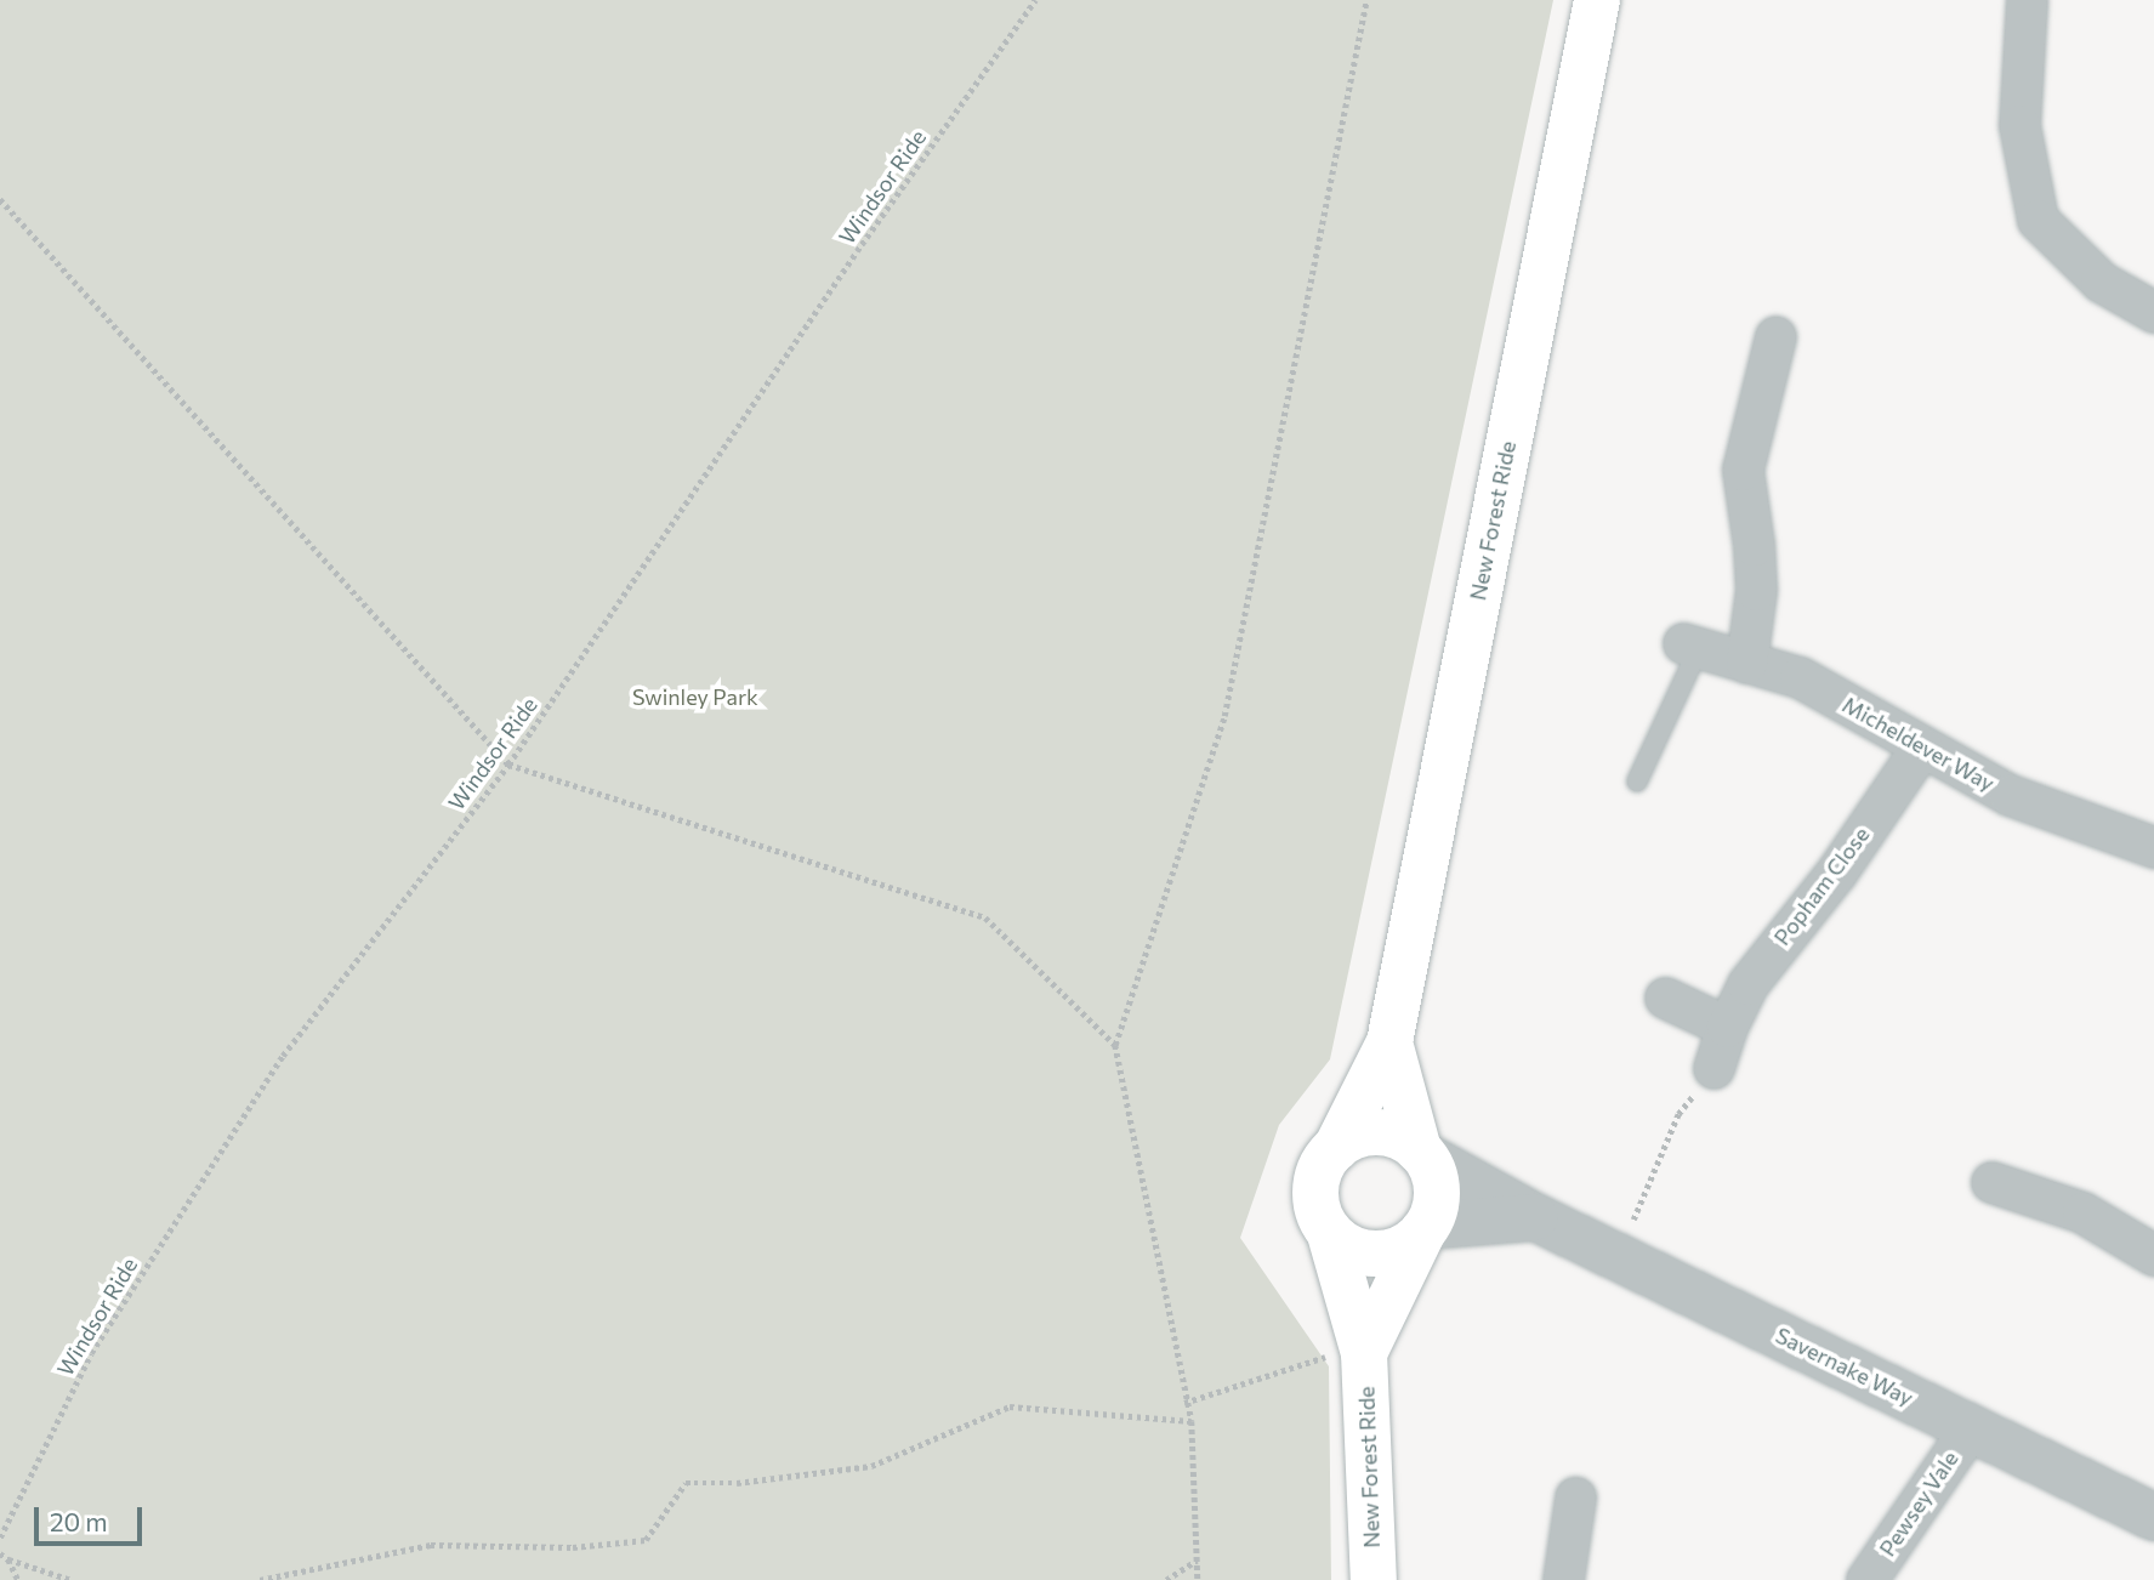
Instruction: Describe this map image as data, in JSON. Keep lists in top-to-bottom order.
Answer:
{
  "streets": {
    "main road": ["New Forest Ride"],
    "street": [
      "Micheldever Way",
      "Popham Close",
      "Savernake Way",
      "Pewsey Vale"
    ],
    "path": ["Windsor Ride"]
  },
  "crossings": [
    ["New Forest Ride", "Savernake Way"],
    ["Micheldever Way", "Popham Close"],
    ["Savernake Way", "Pewsey Vale"]
  ],
  "parks": ["Swinley Park"],
  "scale_bar": "20 m"
}
